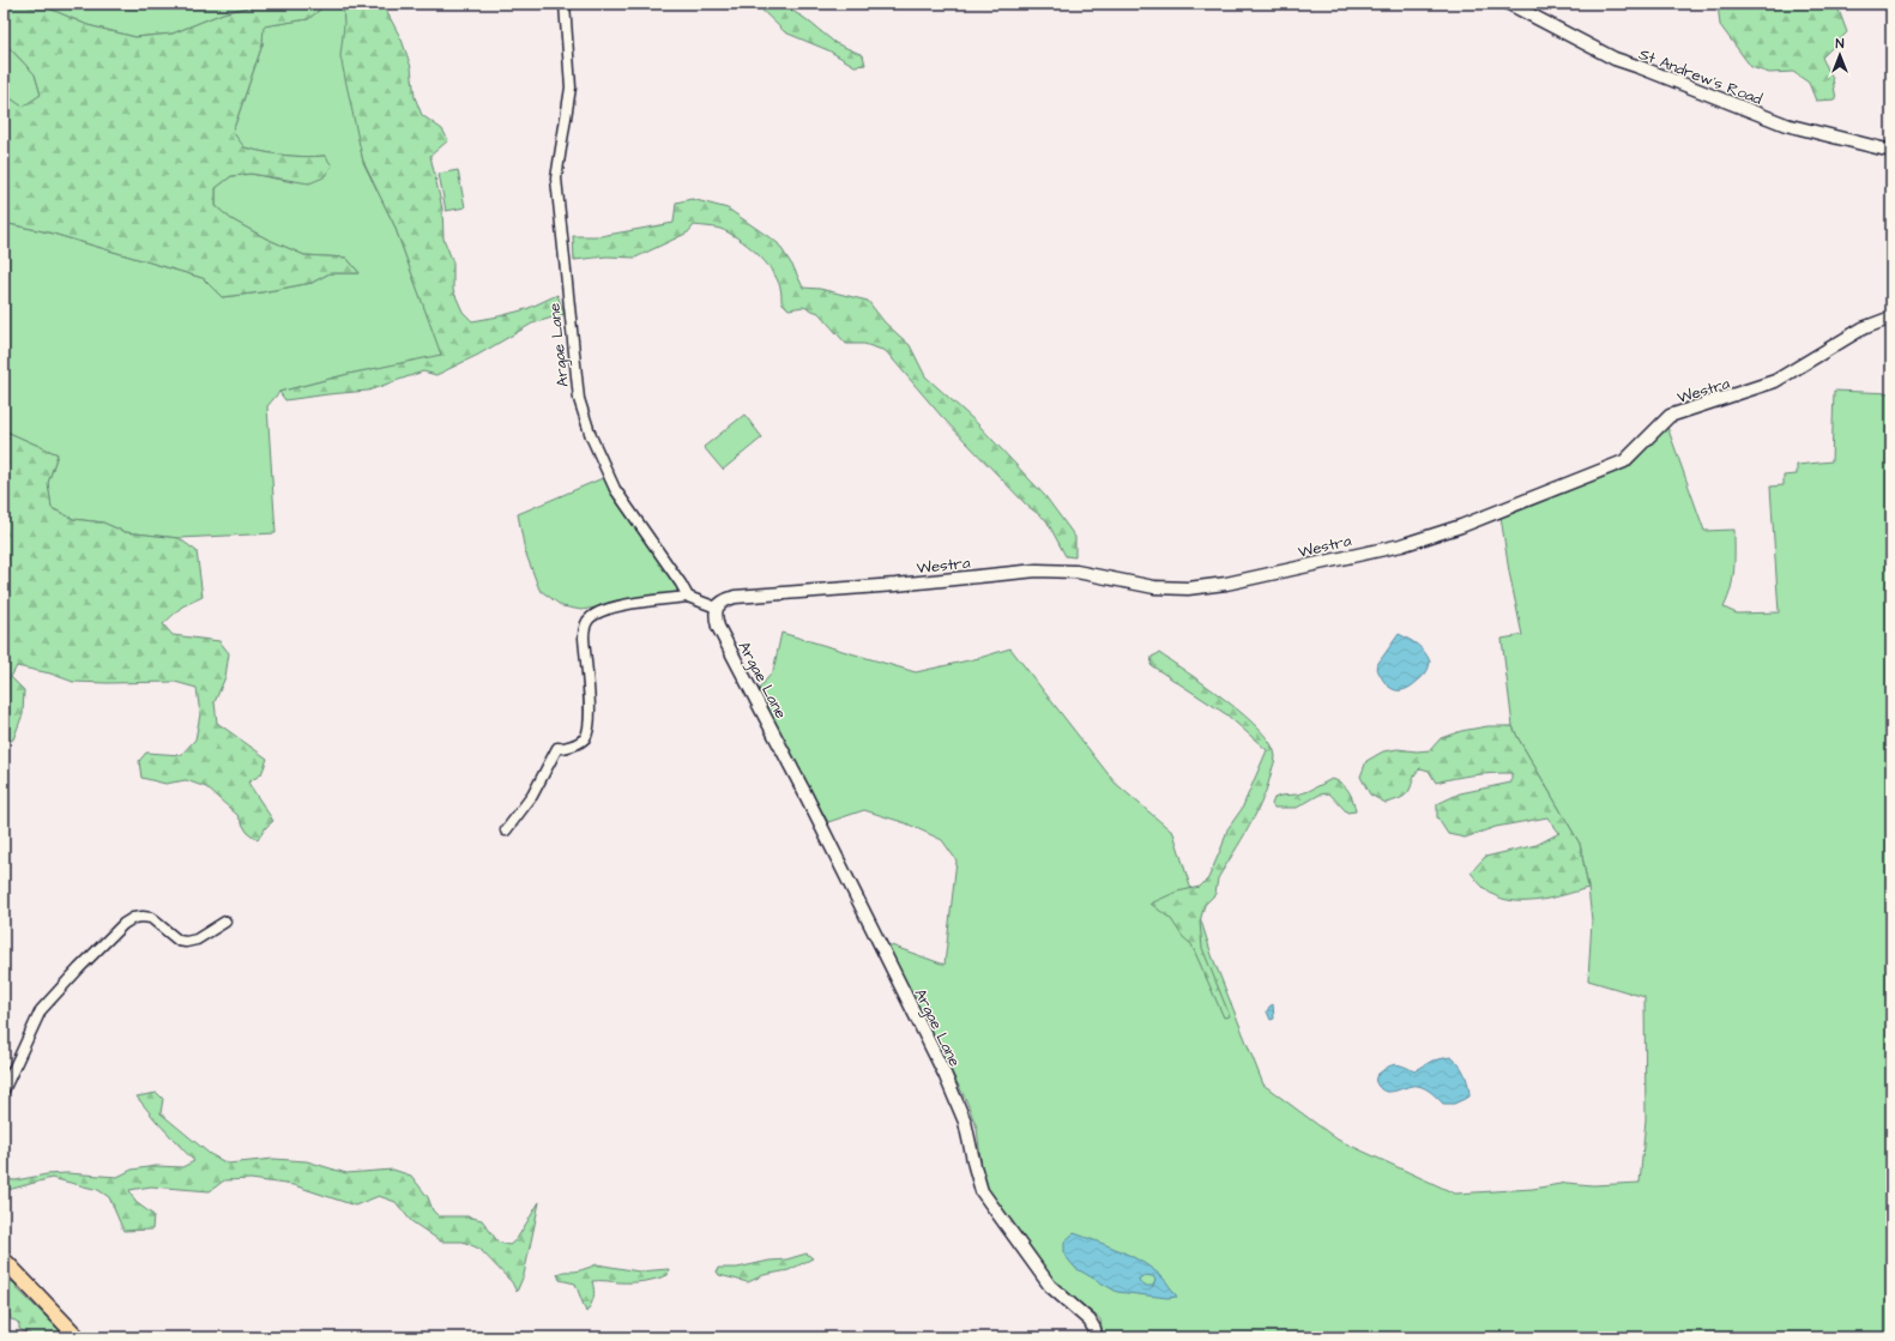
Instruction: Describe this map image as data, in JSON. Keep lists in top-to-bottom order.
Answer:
{
  "streets": {
    "street": ["St Andrew's Road", "Argae Lane", "Westra"]
  },
  "crossings": [
    ["Argae Lane", "Westra"]
  ],
  "north": "top"
}
